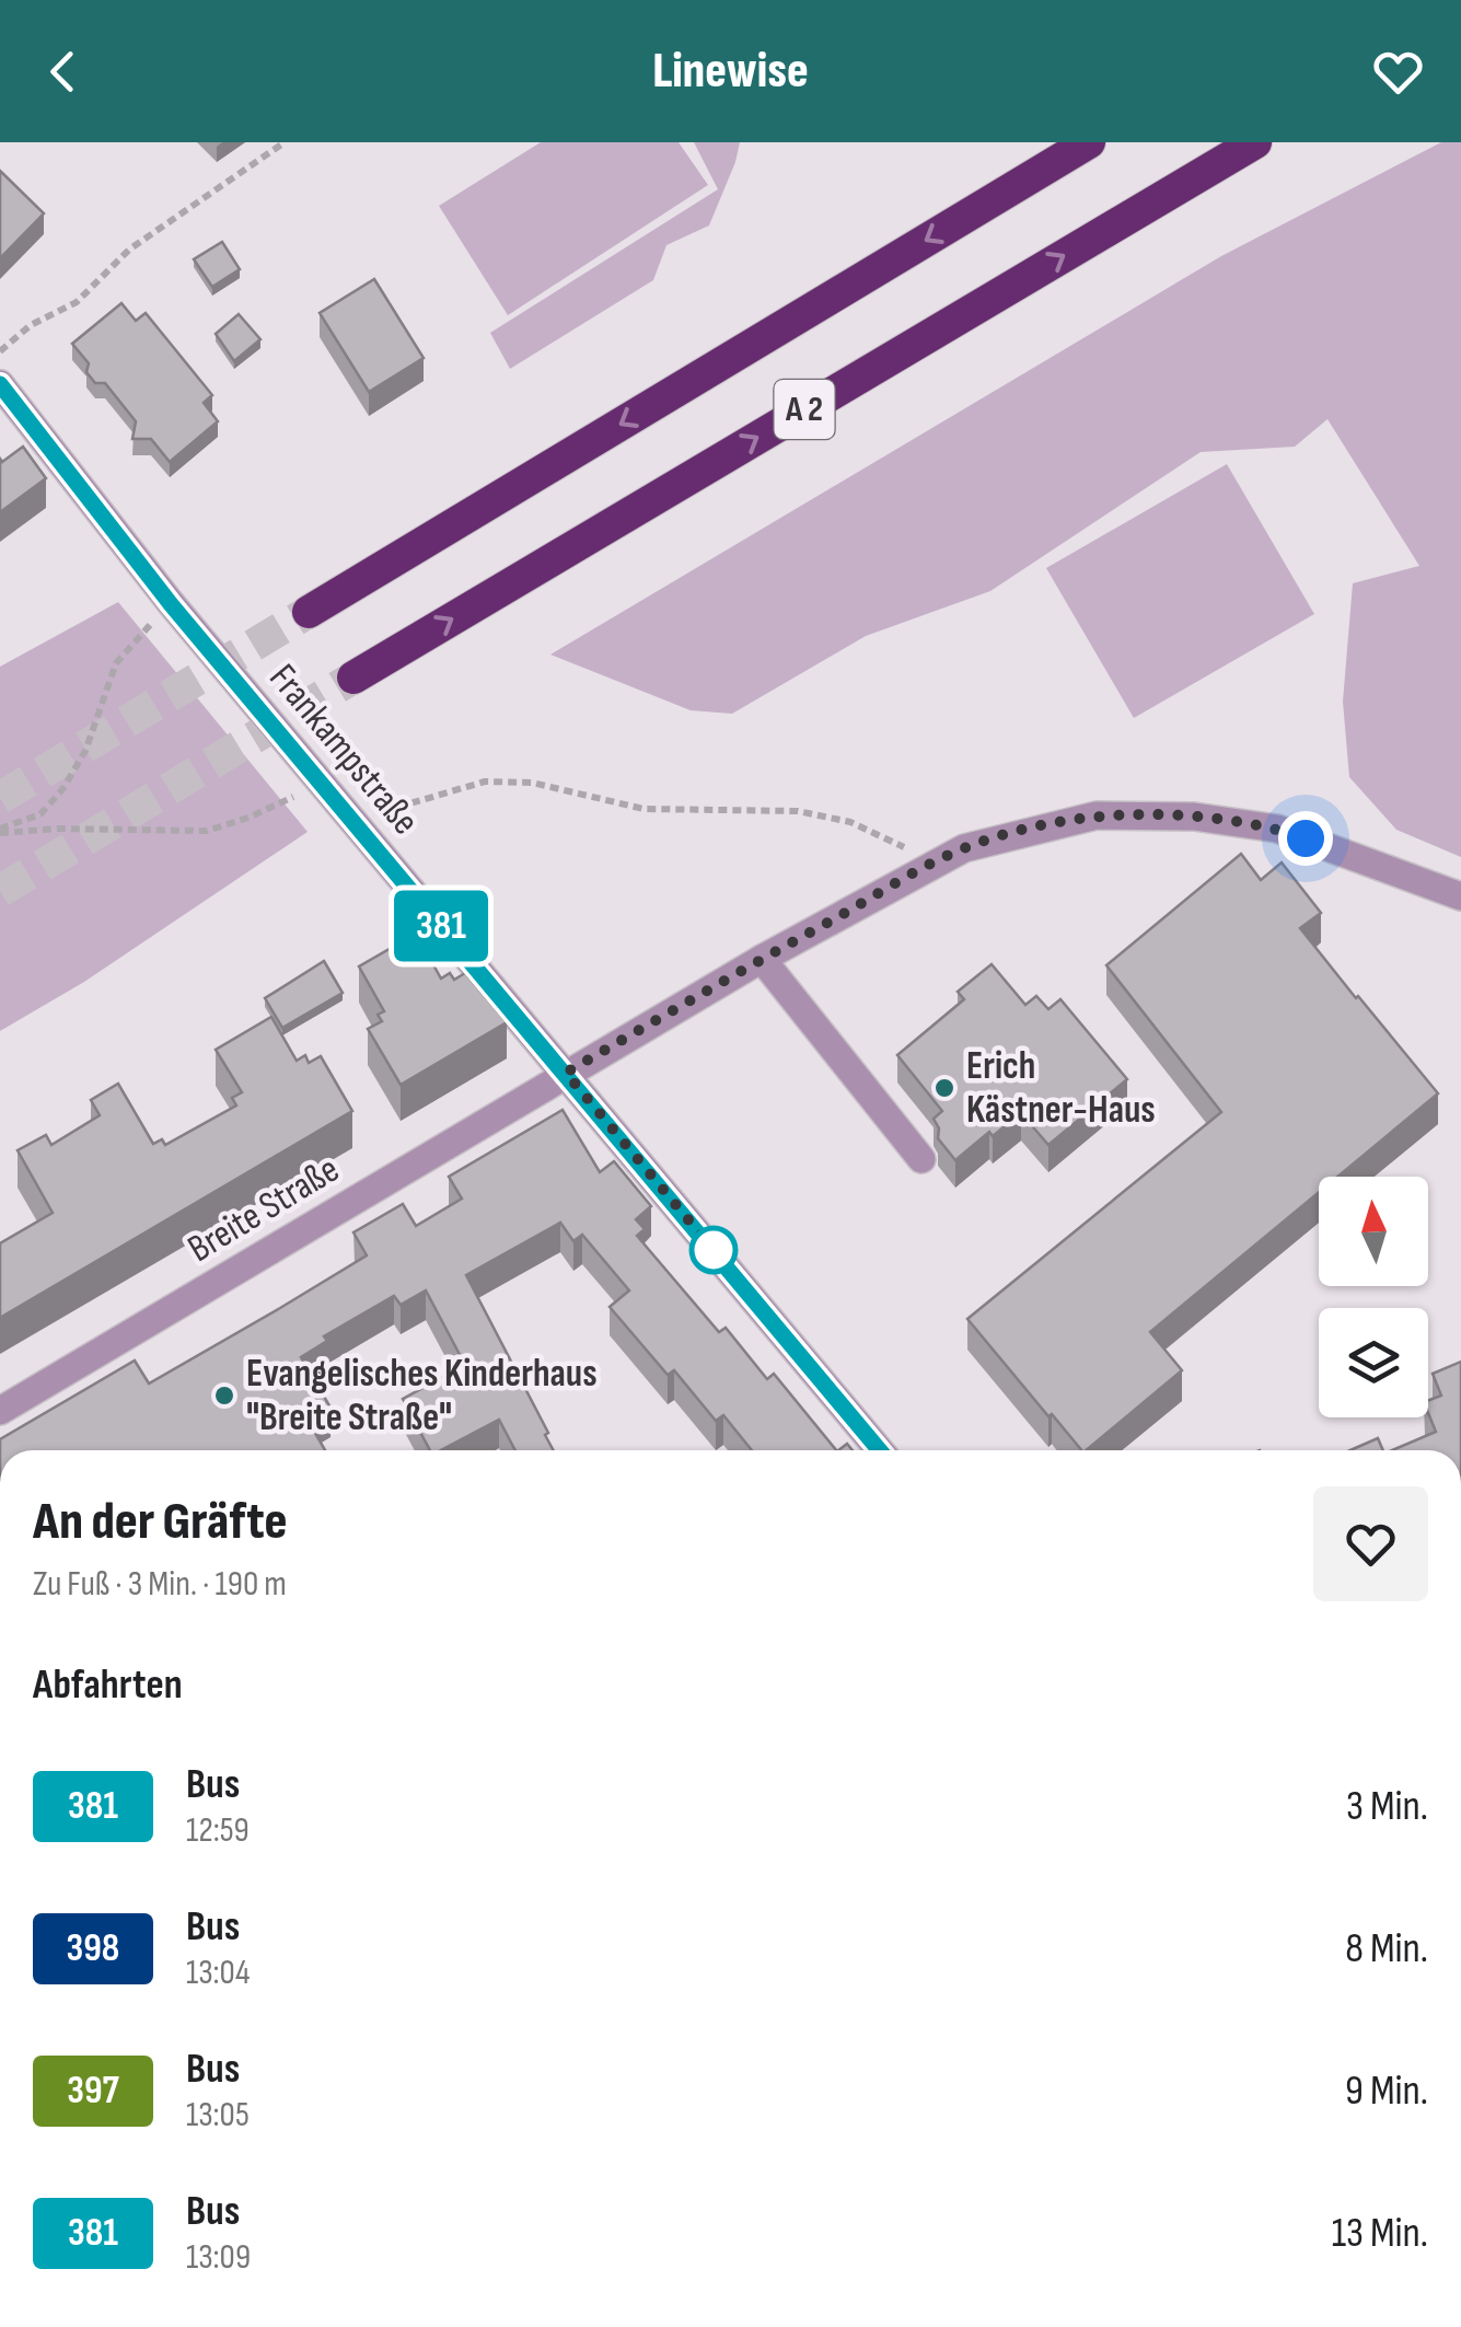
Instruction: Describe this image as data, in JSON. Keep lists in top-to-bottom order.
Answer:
{
  "streets": {
    "highway": ["A 2"],
    "street": ["Frankampstraße", "Breite Straße"]
  },
  "crossings": [
    ["Frankampstraße", "Breite Straße"]
  ],
  "places": ["Erich Kästner-Haus", "Evangelisches Kinderhaus \"Breite Straße\""],
  "lines": ["bus line 381"],
  "north": "top",
  "page": {
    "header": "Linewise",
    "on_map": "381",
    "heading": [
      ["An der Gräfte", "Zu Fuß · 3 Min. · 190 m"],
      "Abfahrten"
    ],
    "list": [
      {
        "mark": "381",
        "name": "Bus",
        "note": "12:59",
        "value": "3 Min."
      },
      {
        "mark": "398",
        "name": "Bus",
        "note": "13:04",
        "value": "8 Min."
      },
      {
        "mark": "397",
        "name": "Bus",
        "note": "13:05",
        "value": "9 Min."
      },
      {
        "mark": "381",
        "name": "Bus",
        "note": "13:09",
        "value": "13 Min."
      }
    ]
  }
}
